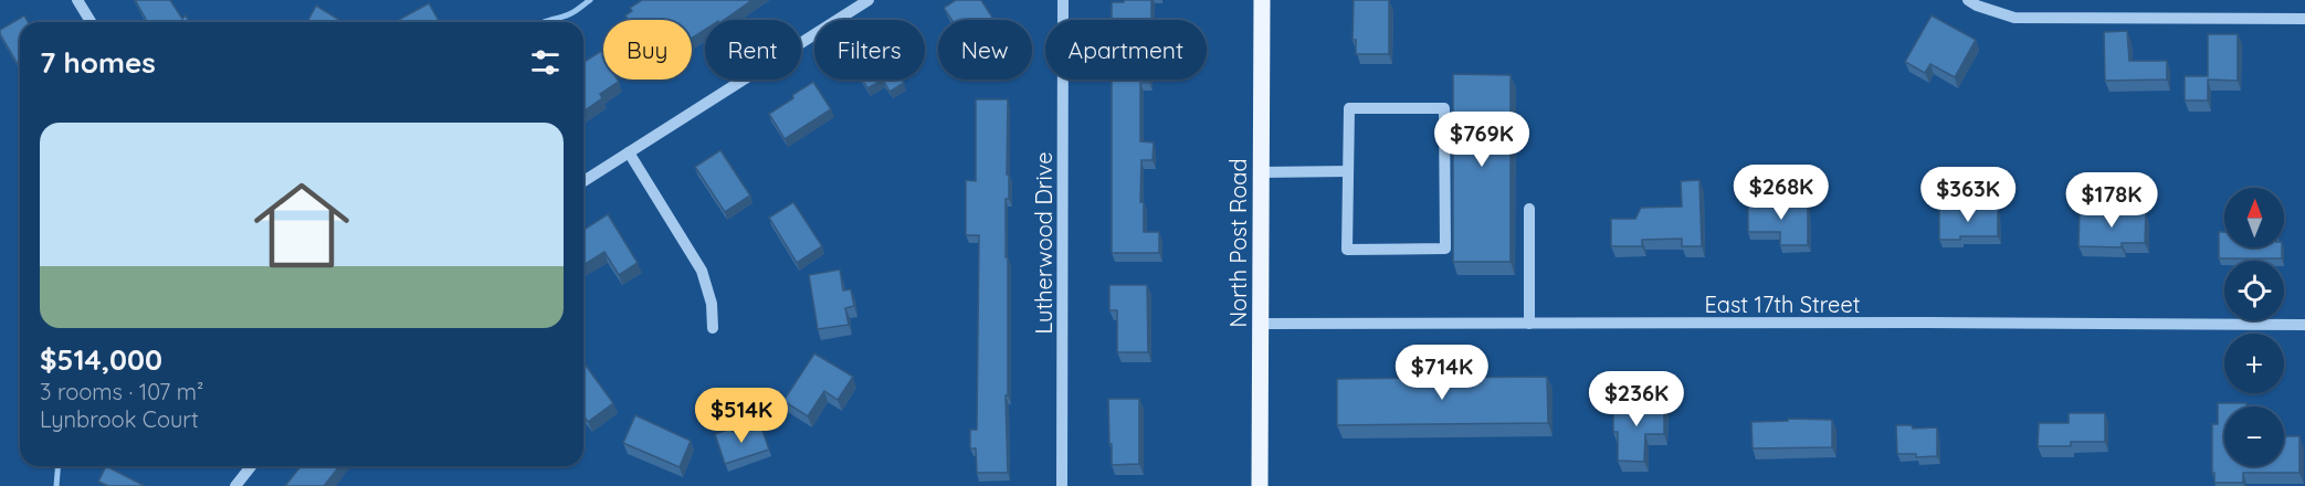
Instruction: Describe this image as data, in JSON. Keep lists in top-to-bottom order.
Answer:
{
  "streets": {
    "main road": ["North Post Road"],
    "street": ["Lutherwood Drive", "East 17th Street"]
  },
  "crossings": [
    ["North Post Road", "East 17th Street"]
  ],
  "north": "top",
  "page": {
    "chip": [
      "Buy",
      "Rent",
      "Filters",
      "New",
      "Apartment"
    ],
    "heading": "7 homes",
    "list": [
      {
        "name": "$514,000",
        "note": "3 rooms · 107 m² · Lynbrook Court"
      }
    ],
    "price": [
      "$769K",
      "$268K",
      "$363K",
      "$178K",
      "$714K",
      "$236K",
      "$514K"
    ],
    "map_buttons": ["+", "−"]
  }
}
